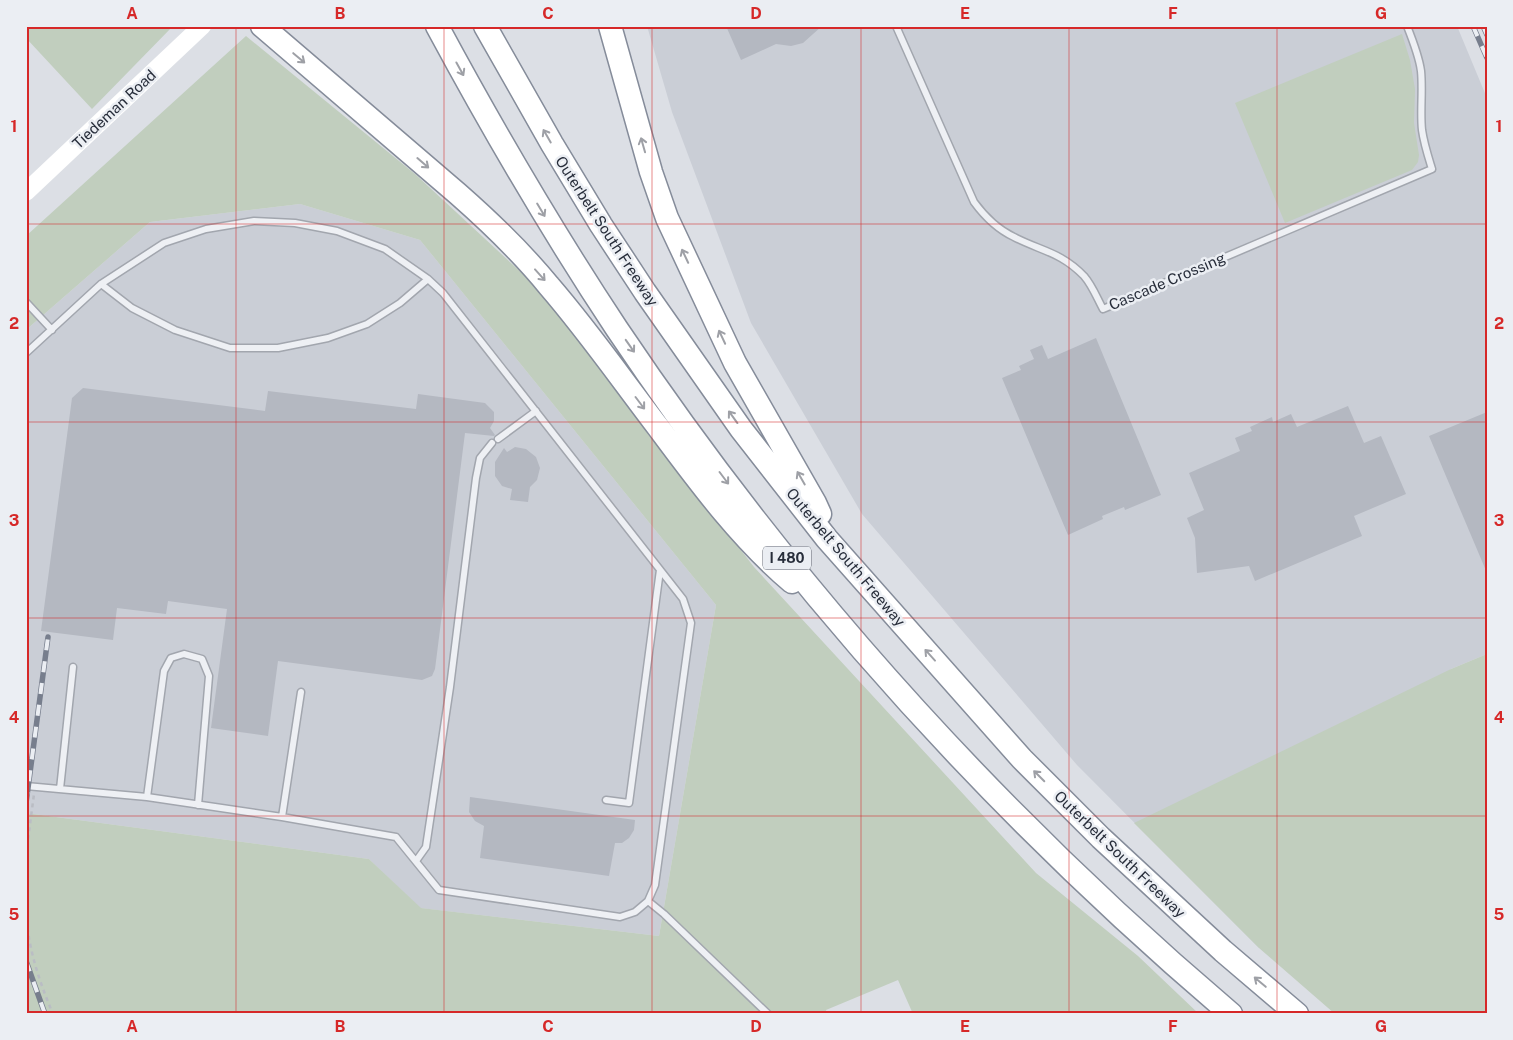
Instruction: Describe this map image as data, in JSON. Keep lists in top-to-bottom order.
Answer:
{
  "streets": {
    "highway": ["Outerbelt South Freeway", "I 480"],
    "main road": ["Tiedeman Road"],
    "lane": ["Cascade Crossing"]
  },
  "grid": {
    "columns": [
      "A",
      "B",
      "C",
      "D",
      "E",
      "F",
      "G"
    ],
    "rows": [
      "1",
      "2",
      "3",
      "4",
      "5"
    ]
  }
}
